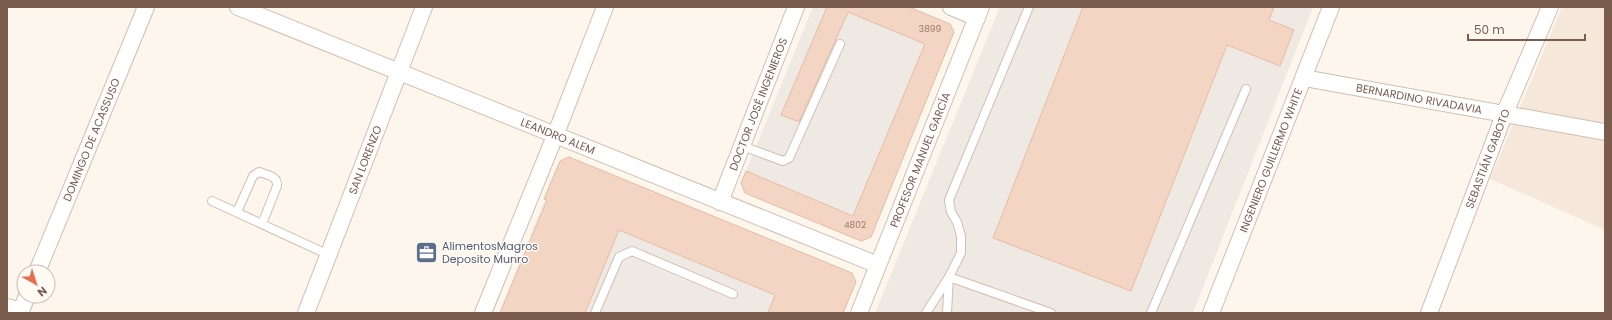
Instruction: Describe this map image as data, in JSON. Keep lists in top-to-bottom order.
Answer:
{
  "streets": {
    "street": [
      "BERNARDINO RIVADAVIA",
      "DOCTOR JOSÉ INGENIEROS",
      "LEANDRO ALEM",
      "DOMINGO DE ACASSUSO",
      "SEBASTIÁN GABOTO",
      "SAN LORENZO",
      "PROFESOR MANUEL GARCÍA",
      "INGENIERO GUILLERMO WHITE"
    ]
  },
  "crossings": [
    ["BERNARDINO RIVADAVIA", "SEBASTIÁN GABOTO"],
    ["BERNARDINO RIVADAVIA", "INGENIERO GUILLERMO WHITE"],
    ["DOCTOR JOSÉ INGENIEROS", "LEANDRO ALEM"],
    ["LEANDRO ALEM", "SAN LORENZO"],
    ["LEANDRO ALEM", "PROFESOR MANUEL GARCÍA"]
  ],
  "places": {
    "office": ["AlimentosMagros Deposito Munro"]
  },
  "house_numbers": ["3899", "4802"],
  "scale_bar": "50 m",
  "north": "bottom right"
}
